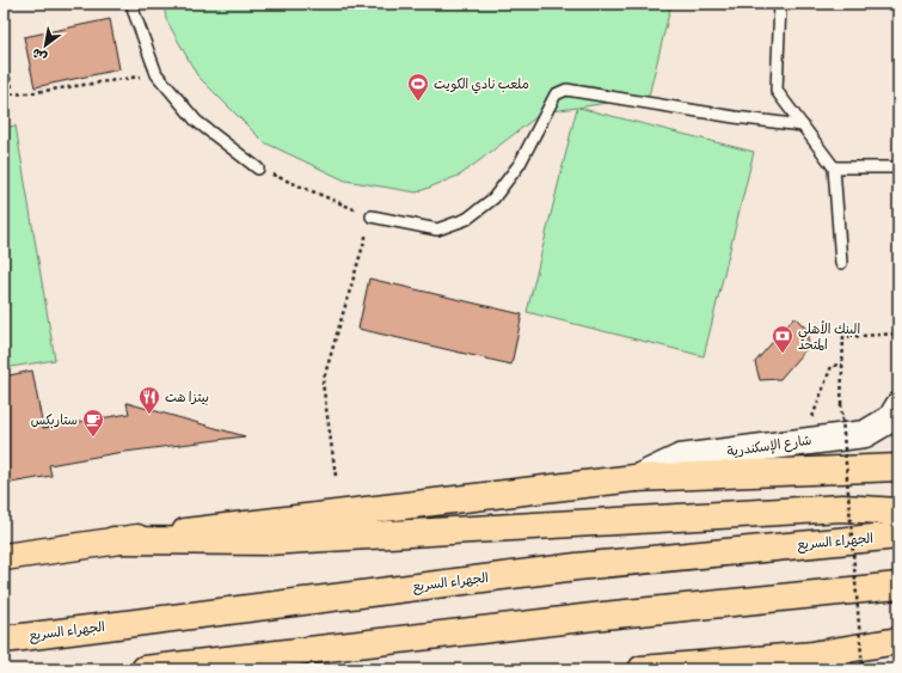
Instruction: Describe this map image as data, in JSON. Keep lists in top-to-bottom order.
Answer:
{
  "streets": {
    "main road": ["الجهراء السريع"],
    "street": ["شارع الإسكندرية"]
  },
  "places": {
    "sports": ["ملعب نادي الكويت"],
    "bank": ["البنك الأهلي المتحد"],
    "restaurant": ["بيتزا هت"],
    "cafe": ["ستاربكس"]
  },
  "north": "bottom left"
}
